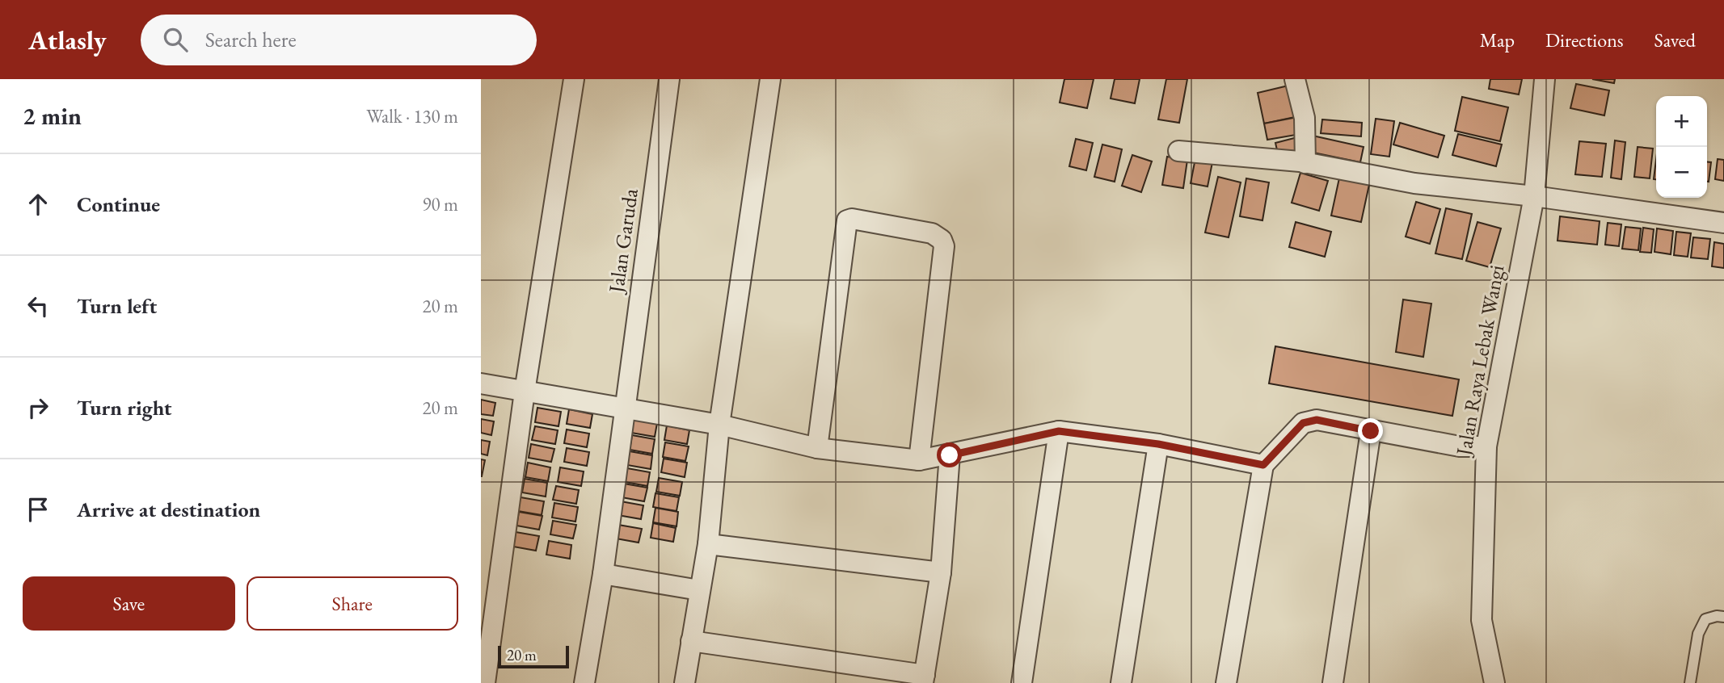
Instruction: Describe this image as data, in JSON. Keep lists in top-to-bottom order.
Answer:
{
  "streets": {
    "street": ["Jalan Garuda", "Jalan Raya Lebak Wangi"]
  },
  "scale_bar": "20 m",
  "page": {
    "header": "Atlasly",
    "search": "Search here",
    "nav": ["Map", "Directions", "Saved"],
    "heading": ["2 min", "Walk · 130 m"],
    "map_buttons": ["+", "−"],
    "list": [
      ["Continue", "90 m"],
      ["Turn left", "20 m"],
      ["Turn right", "20 m"],
      "Arrive at destination"
    ],
    "buttons": ["Save", "Share"],
    "scale": "20 m"
  }
}
